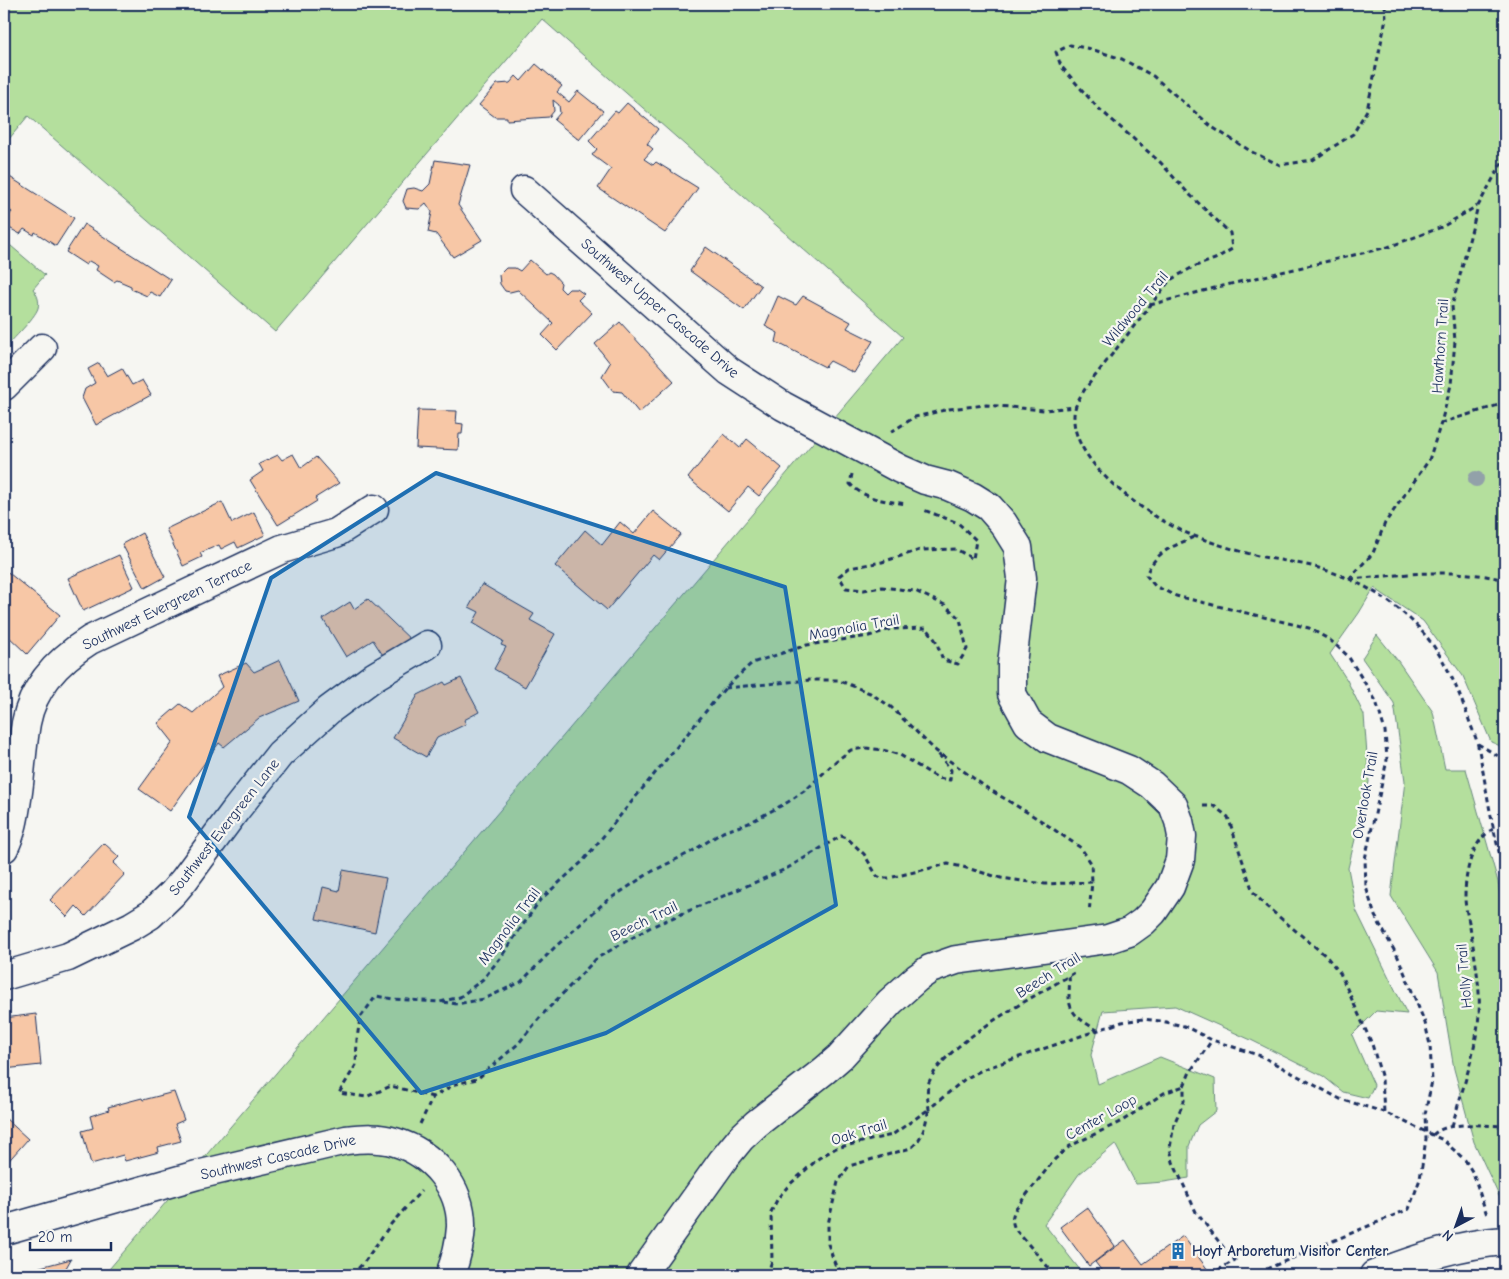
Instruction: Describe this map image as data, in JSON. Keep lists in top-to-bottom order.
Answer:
{
  "streets": {
    "street": [
      "Southwest Upper Cascade Drive",
      "Southwest Evergreen Terrace",
      "Southwest Evergreen Lane",
      "Southwest Cascade Drive"
    ],
    "path": [
      "Wildwood Trail",
      "Hawthorn Trail",
      "Magnolia Trail",
      "Overlook Trail",
      "Beech Trail",
      "Holly Trail",
      "Center Loop",
      "Oak Trail"
    ]
  },
  "crossings": [
    ["Southwest Upper Cascade Drive", "Magnolia Trail"],
    ["Southwest Upper Cascade Drive", "Beech Trail"],
    ["Wildwood Trail", "Magnolia Trail"],
    ["Magnolia Trail", "Beech Trail"],
    ["Beech Trail", "Oak Trail"]
  ],
  "places": {
    "building": ["Hoyt Arboretum Visitor Center"]
  },
  "scale_bar": "20 m",
  "north": "bottom left"
}
